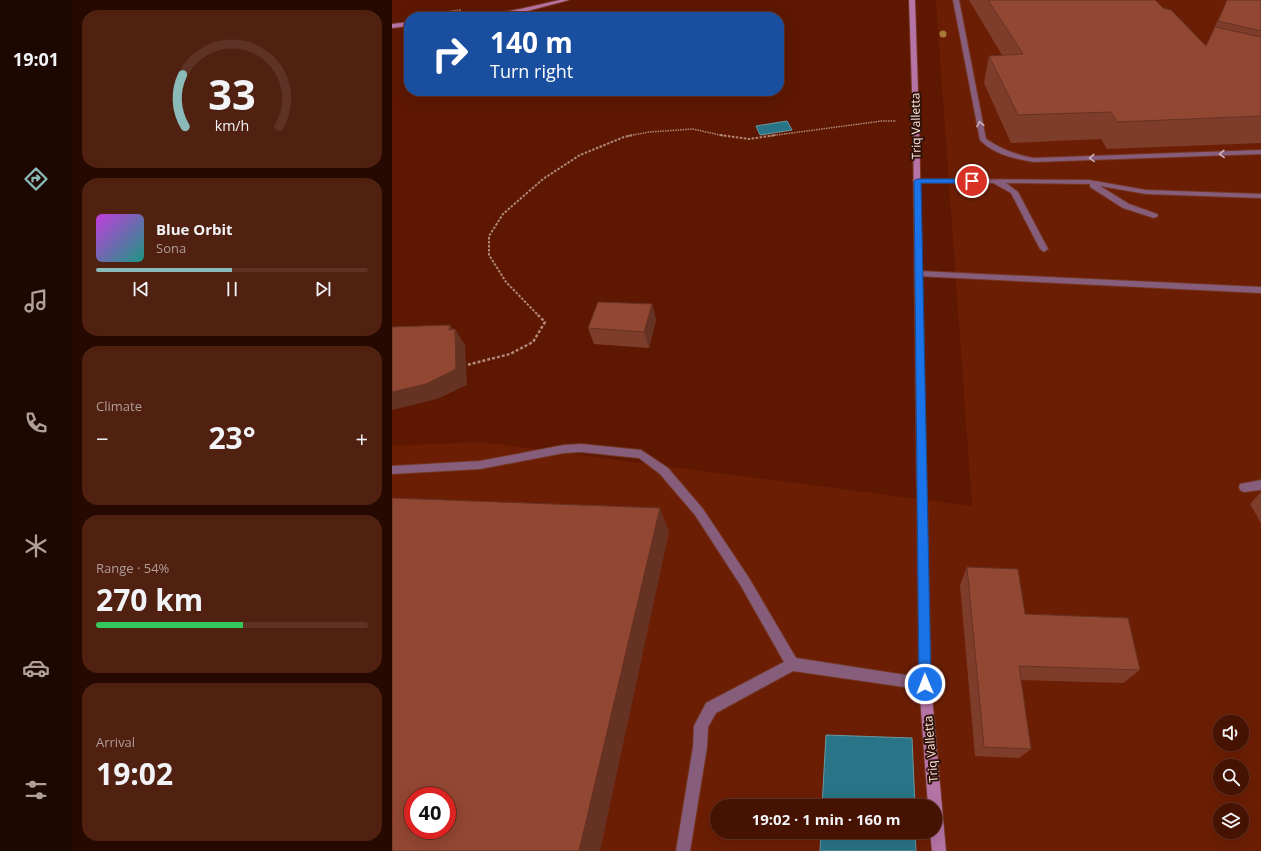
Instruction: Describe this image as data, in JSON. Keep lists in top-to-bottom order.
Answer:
{
  "streets": {
    "street": ["Triq Valletta"]
  },
  "page": {
    "tabs": "19:01",
    "turn": ["140 m", "Turn right"],
    "song": ["Blue Orbit", "Sona"],
    "tile": [
      "Climate",
      ["Range · 54%", "270 km"],
      ["Arrival", "19:02"]
    ],
    "heat": ["−", "23°", "+"],
    "limit": "40",
    "trip": "19:02 · 1 min · 160 m",
    "gauge": ["33", "km/h"]
  }
}
